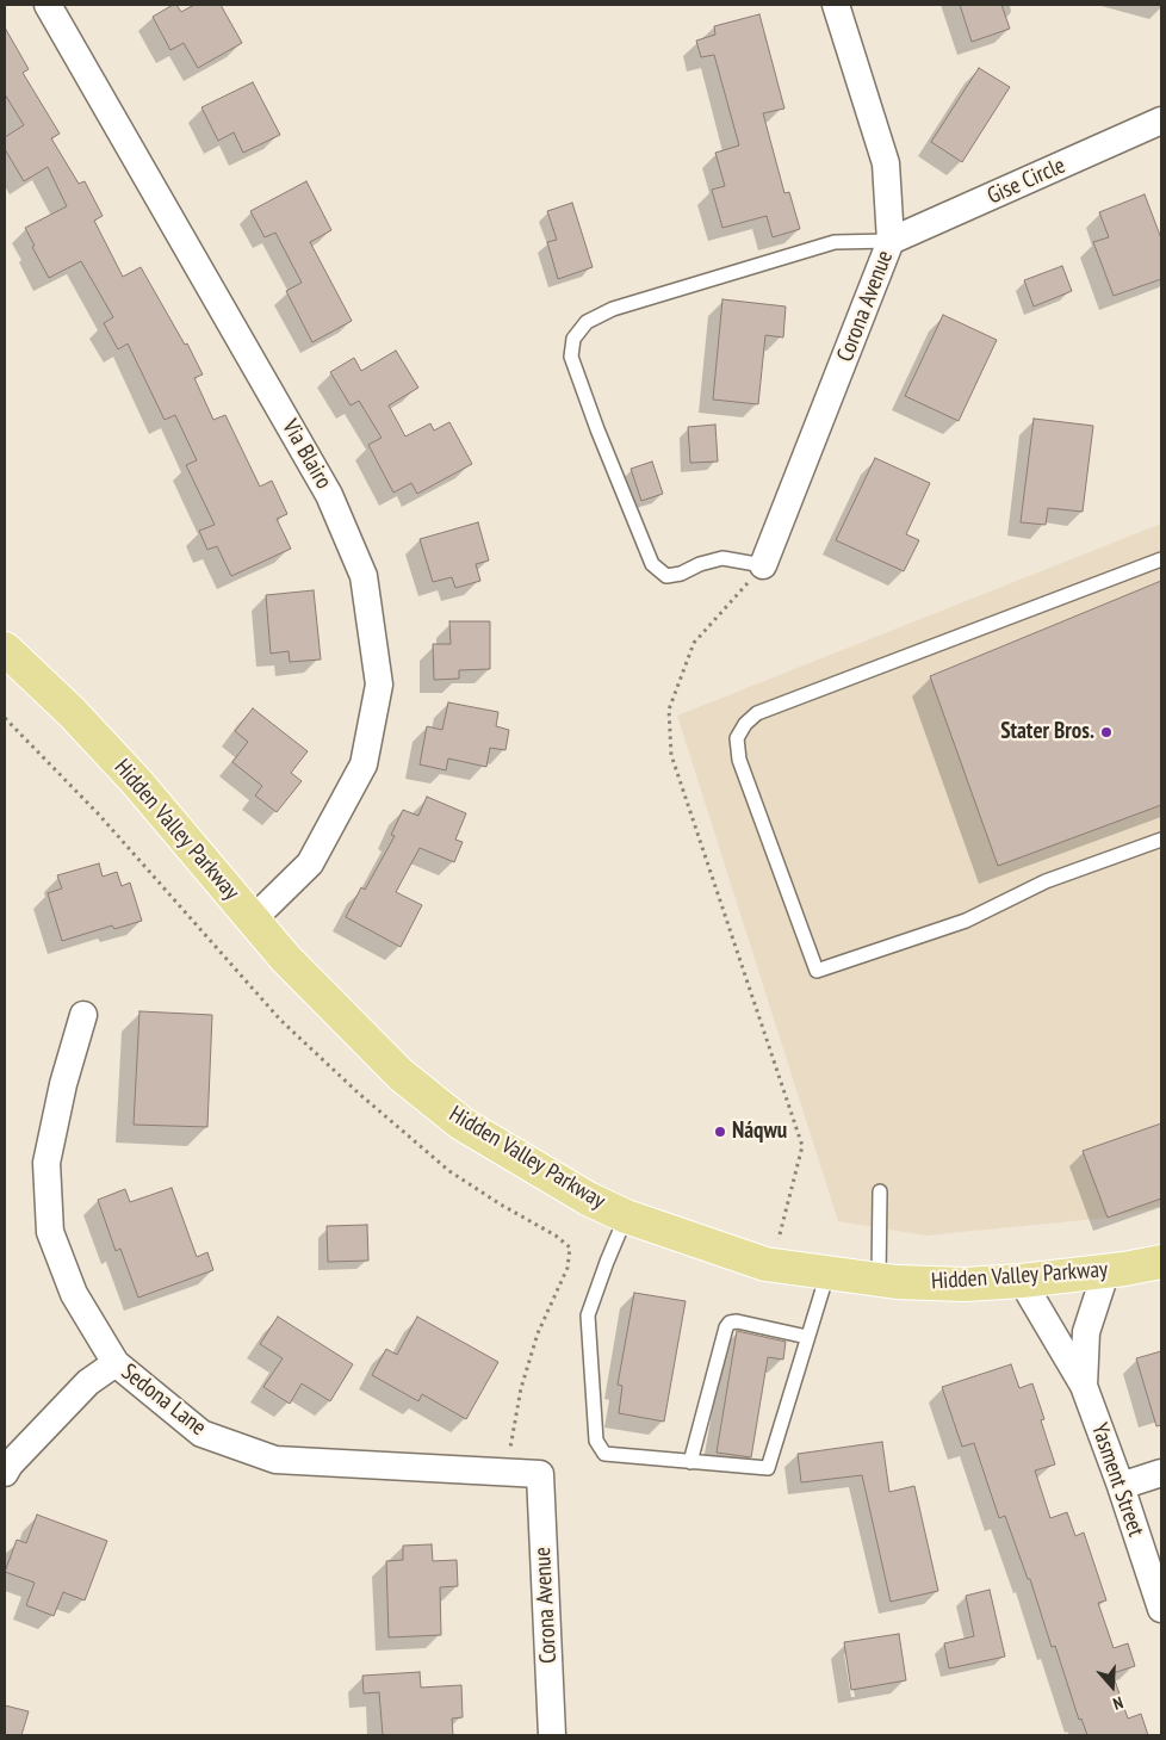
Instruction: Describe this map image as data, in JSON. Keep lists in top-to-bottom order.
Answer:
{
  "streets": {
    "main road": ["Hidden Valley Parkway"],
    "street": [
      "Gise Circle",
      "Corona Avenue",
      "Via Blairo",
      "Sedona Lane",
      "Yasment Street"
    ]
  },
  "crossings": [
    ["Gise Circle", "Corona Avenue"],
    ["Corona Avenue", "Sedona Lane"],
    ["Via Blairo", "Hidden Valley Parkway"],
    ["Hidden Valley Parkway", "Yasment Street"]
  ],
  "places": ["Stater Bros.", "Náqwu"],
  "north": "bottom"
}
